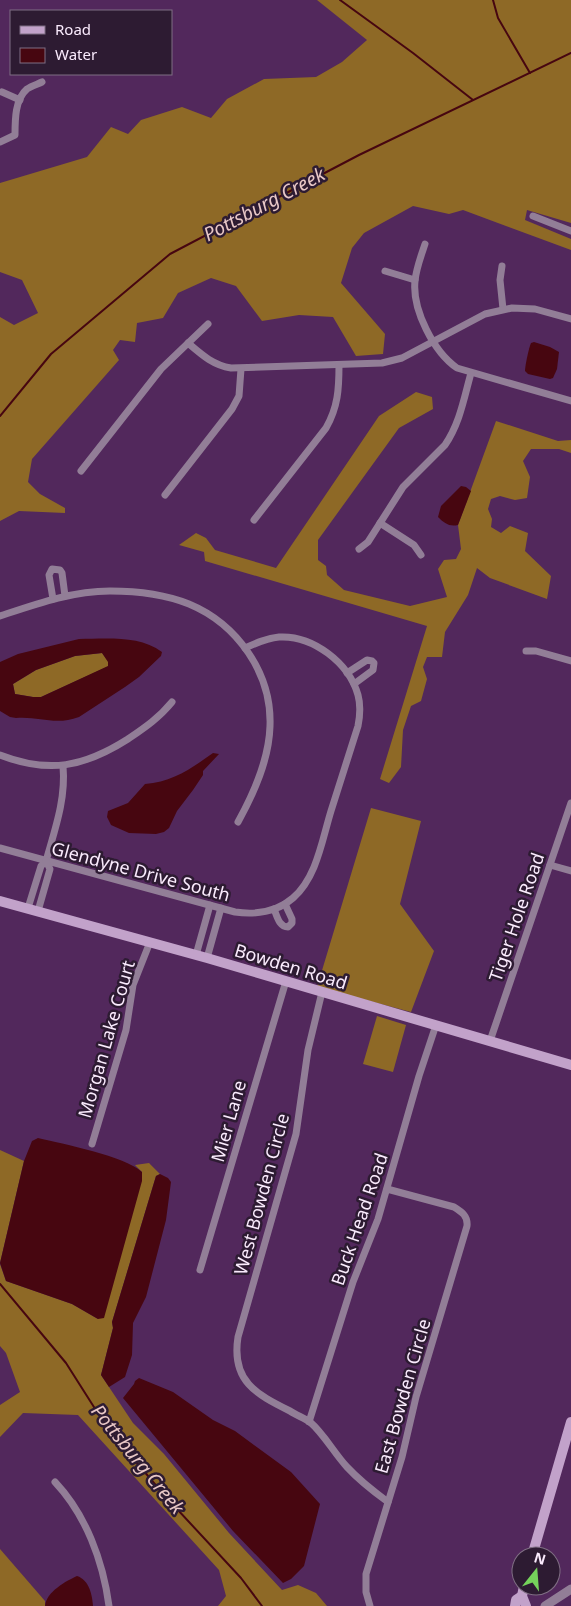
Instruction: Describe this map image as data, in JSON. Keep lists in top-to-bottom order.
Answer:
{
  "streets": {
    "main road": ["Bowden Road"],
    "street": [
      "Glendyne Drive South",
      "Tiger Hole Road",
      "Morgan Lake Court",
      "Mier Lane",
      "West Bowden Circle",
      "Buck Head Road",
      "East Bowden Circle"
    ]
  },
  "crossings": [
    ["Tiger Hole Road", "Bowden Road"],
    ["Bowden Road", "Morgan Lake Court"],
    ["Bowden Road", "Mier Lane"],
    ["Bowden Road", "West Bowden Circle"],
    ["Bowden Road", "Buck Head Road"],
    ["West Bowden Circle", "Buck Head Road"],
    ["Buck Head Road", "East Bowden Circle"]
  ],
  "water": ["Pottsburg Creek"],
  "legend": ["Road", "Water"],
  "north": "top"
}
